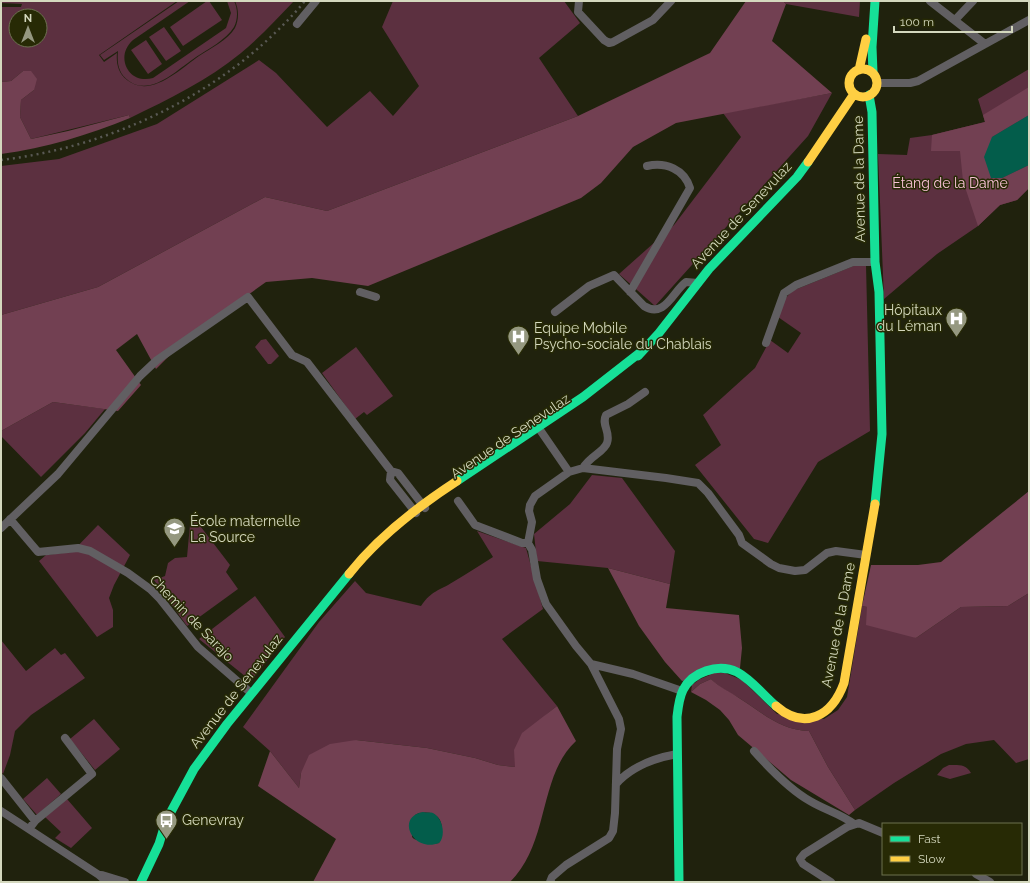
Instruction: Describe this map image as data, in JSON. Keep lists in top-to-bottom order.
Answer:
{
  "streets": {
    "main road": ["Avenue de la Dame", "Avenue de Senevulaz"],
    "street": ["Chemin de Sarajo"]
  },
  "crossings": [
    ["Avenue de la Dame", "Avenue de Senevulaz"],
    ["Avenue de Senevulaz", "Chemin de Sarajo"]
  ],
  "parks": ["Étang de la Dame"],
  "places": {
    "hospital": ["Hôpitaux du Léman", "Equipe Mobile Psycho-sociale du Chablais"],
    "school or university": ["École maternelle La Source"],
    "bus stop": ["Genevray"]
  },
  "legend": ["Fast", "Slow"],
  "scale_bar": "100 m",
  "north": "top"
}
